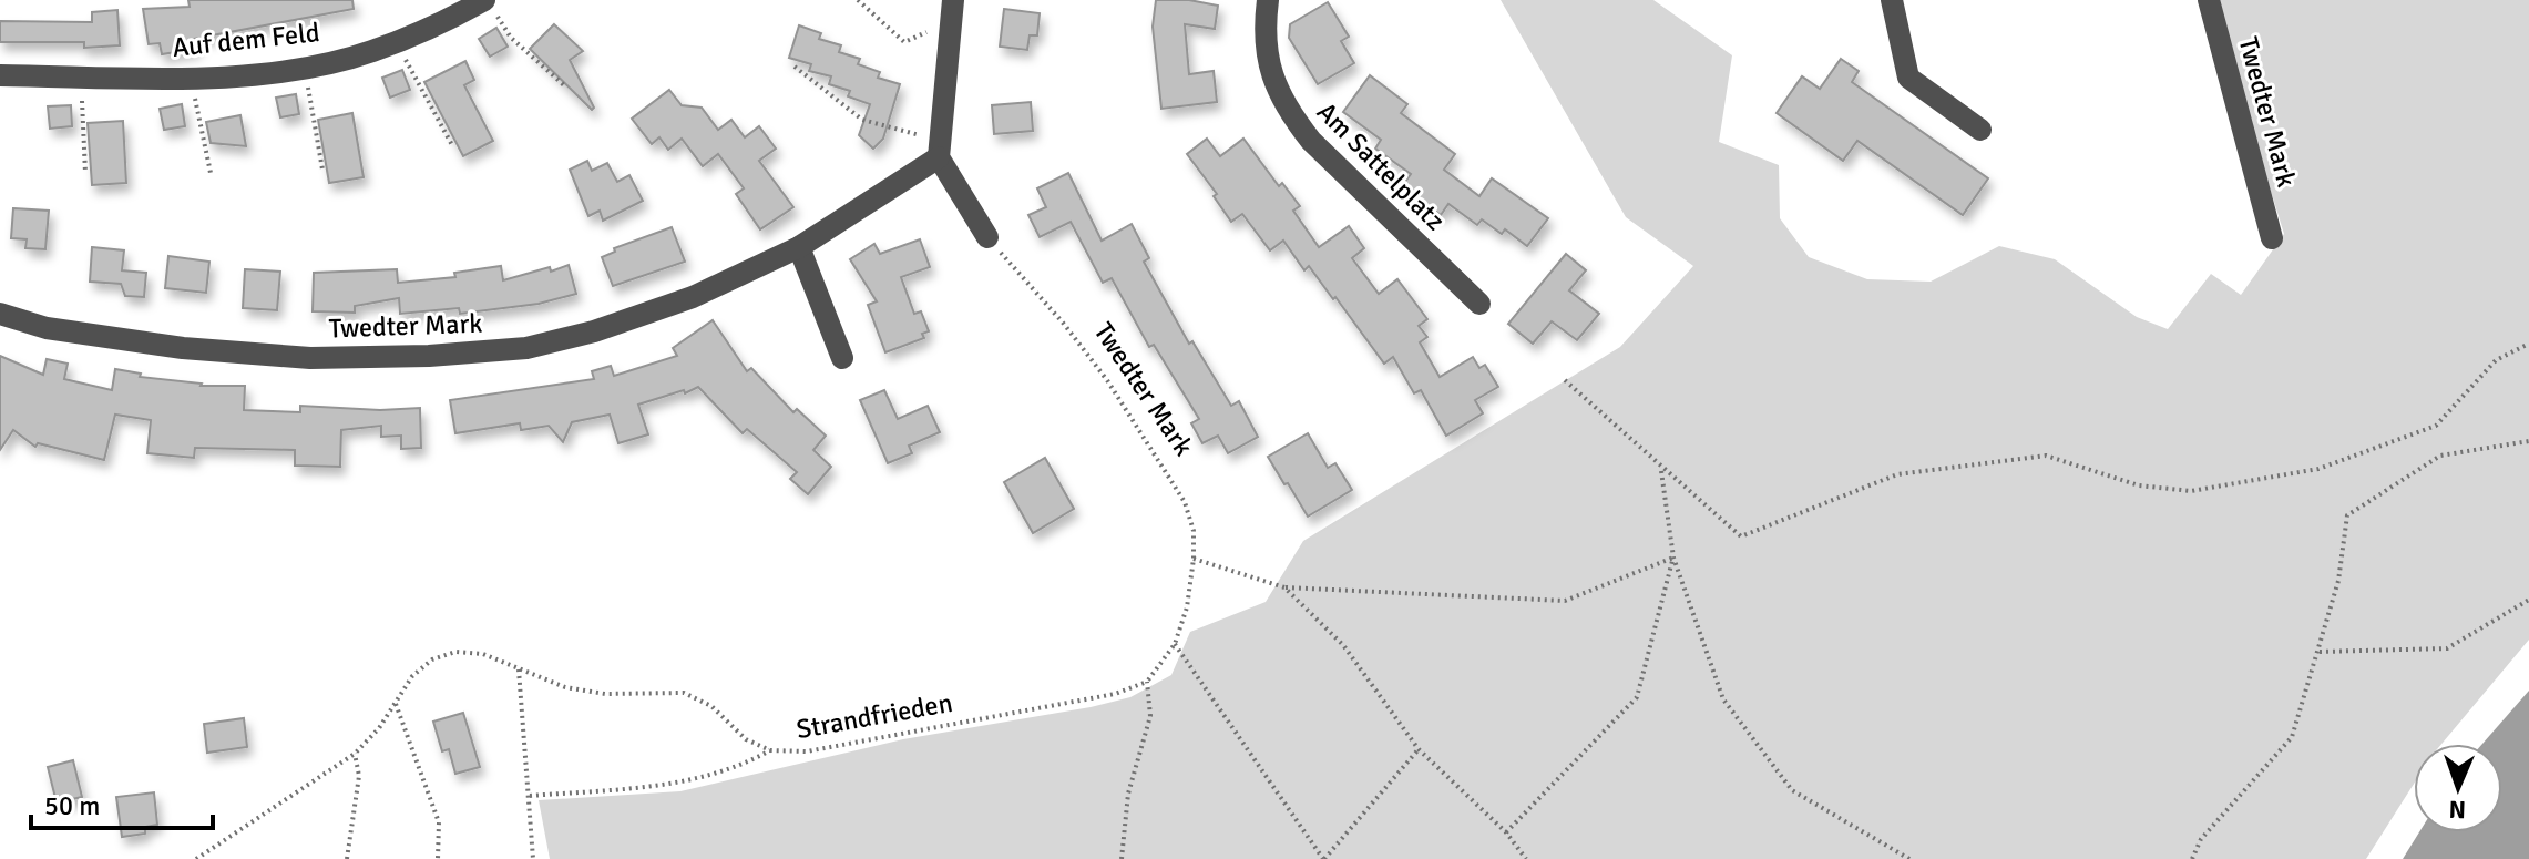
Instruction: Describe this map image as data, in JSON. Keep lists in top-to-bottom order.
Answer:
{
  "streets": {
    "street": ["Auf dem Feld", "Twedter Mark", "Am Sattelplatz"],
    "path": ["Strandfrieden"]
  },
  "crossings": [
    ["Twedter Mark", "Strandfrieden"]
  ],
  "scale_bar": "50 m",
  "north": "bottom"
}
